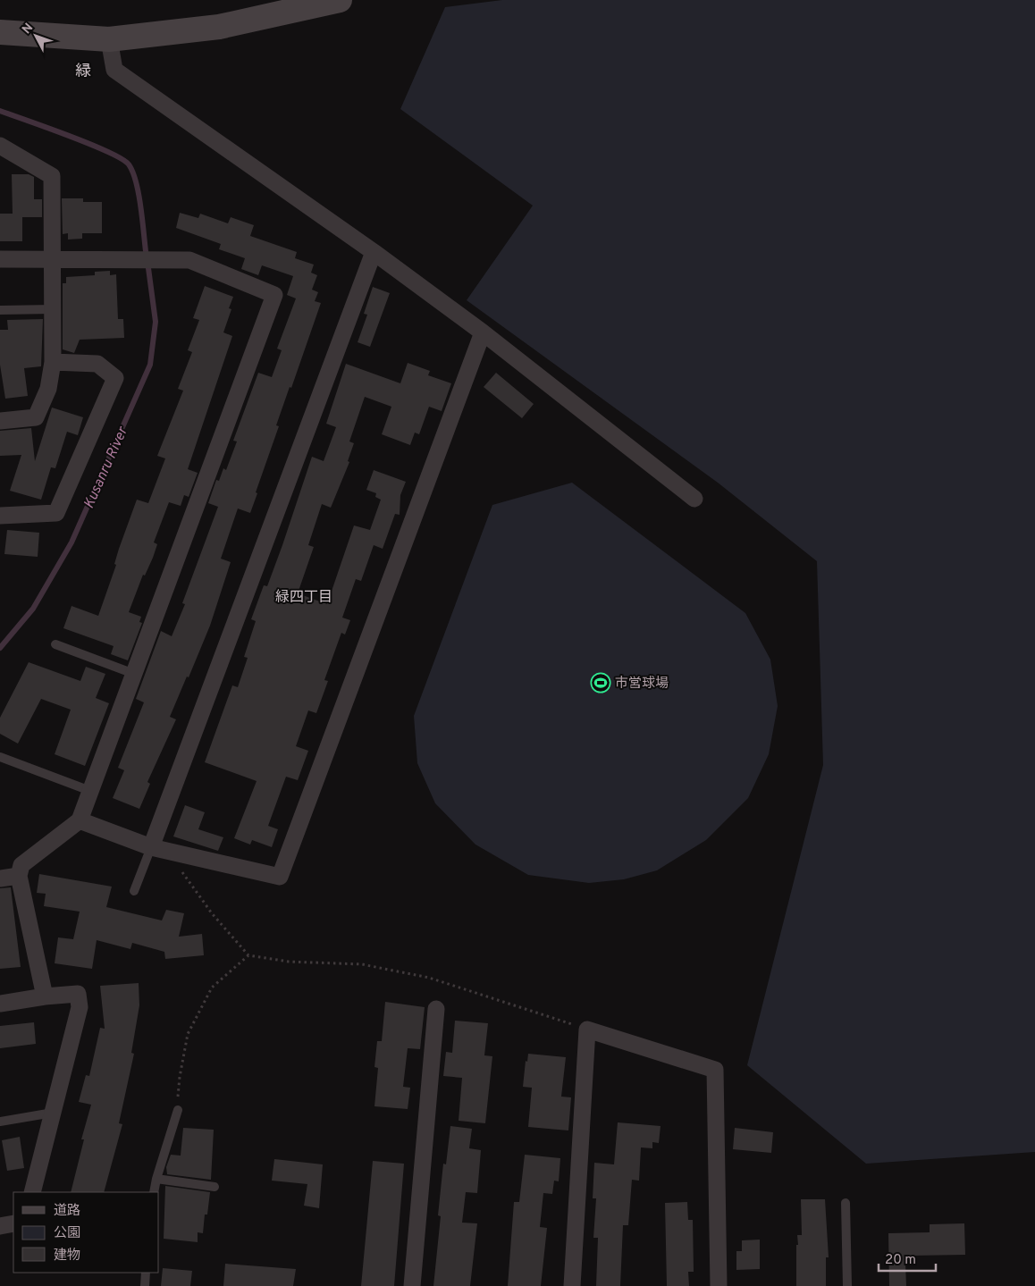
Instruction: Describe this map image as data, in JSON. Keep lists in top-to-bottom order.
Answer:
{
  "districts": ["緑", "緑四丁目"],
  "water": ["Kusanru River"],
  "places": {
    "sports": ["市営球場"]
  },
  "legend": ["道路", "公園", "建物"],
  "scale_bar": "20 m",
  "north": "top left"
}
